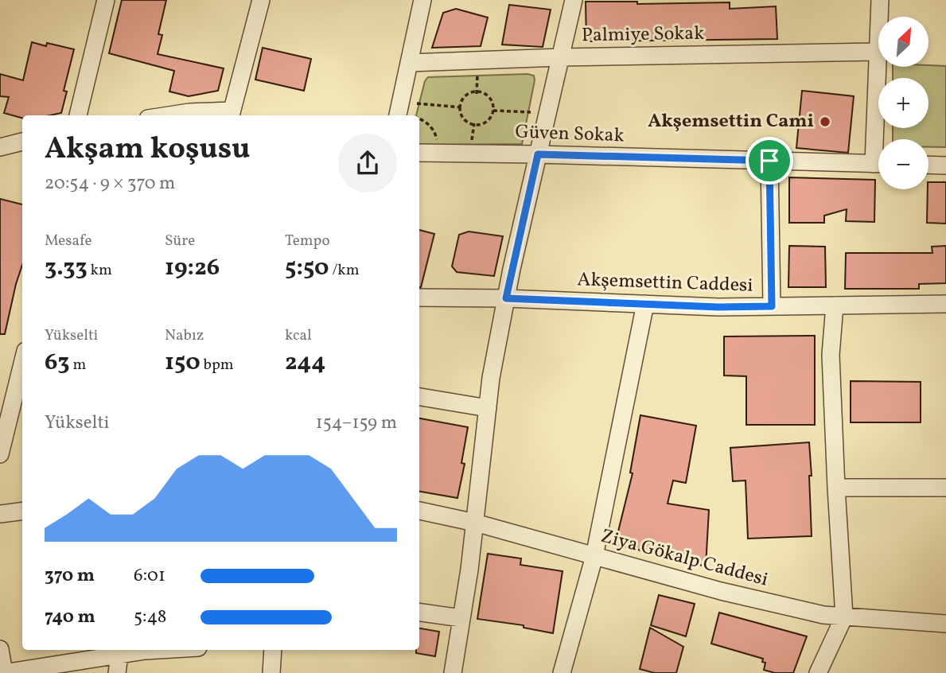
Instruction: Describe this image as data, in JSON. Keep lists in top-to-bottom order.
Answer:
{
  "streets": {
    "street": [
      "Palmiye Sokak",
      "Güven Sokak",
      "Akşemsettin Caddesi",
      "Ziya Gökalp Caddesi"
    ]
  },
  "places": ["Akşemsettin Cami"],
  "north": "top right",
  "page": {
    "map_buttons": ["+", "−"],
    "heading": ["Akşam koşusu", "20:54 · 9 × 370 m"],
    "stats": [
      ["Mesafe", "3.33 km"],
      ["Süre", "19:26"],
      ["Tempo", "5:50 /km"],
      ["Yükselti", "63 m"],
      ["Nabız", "150 bpm"],
      ["kcal", "244"]
    ],
    "chart": ["Yükselti", "154–159 m"],
    "list": [
      {
        "name": "370 m",
        "note": "6:01"
      },
      {
        "name": "740 m",
        "note": "5:48"
      }
    ]
  }
}
